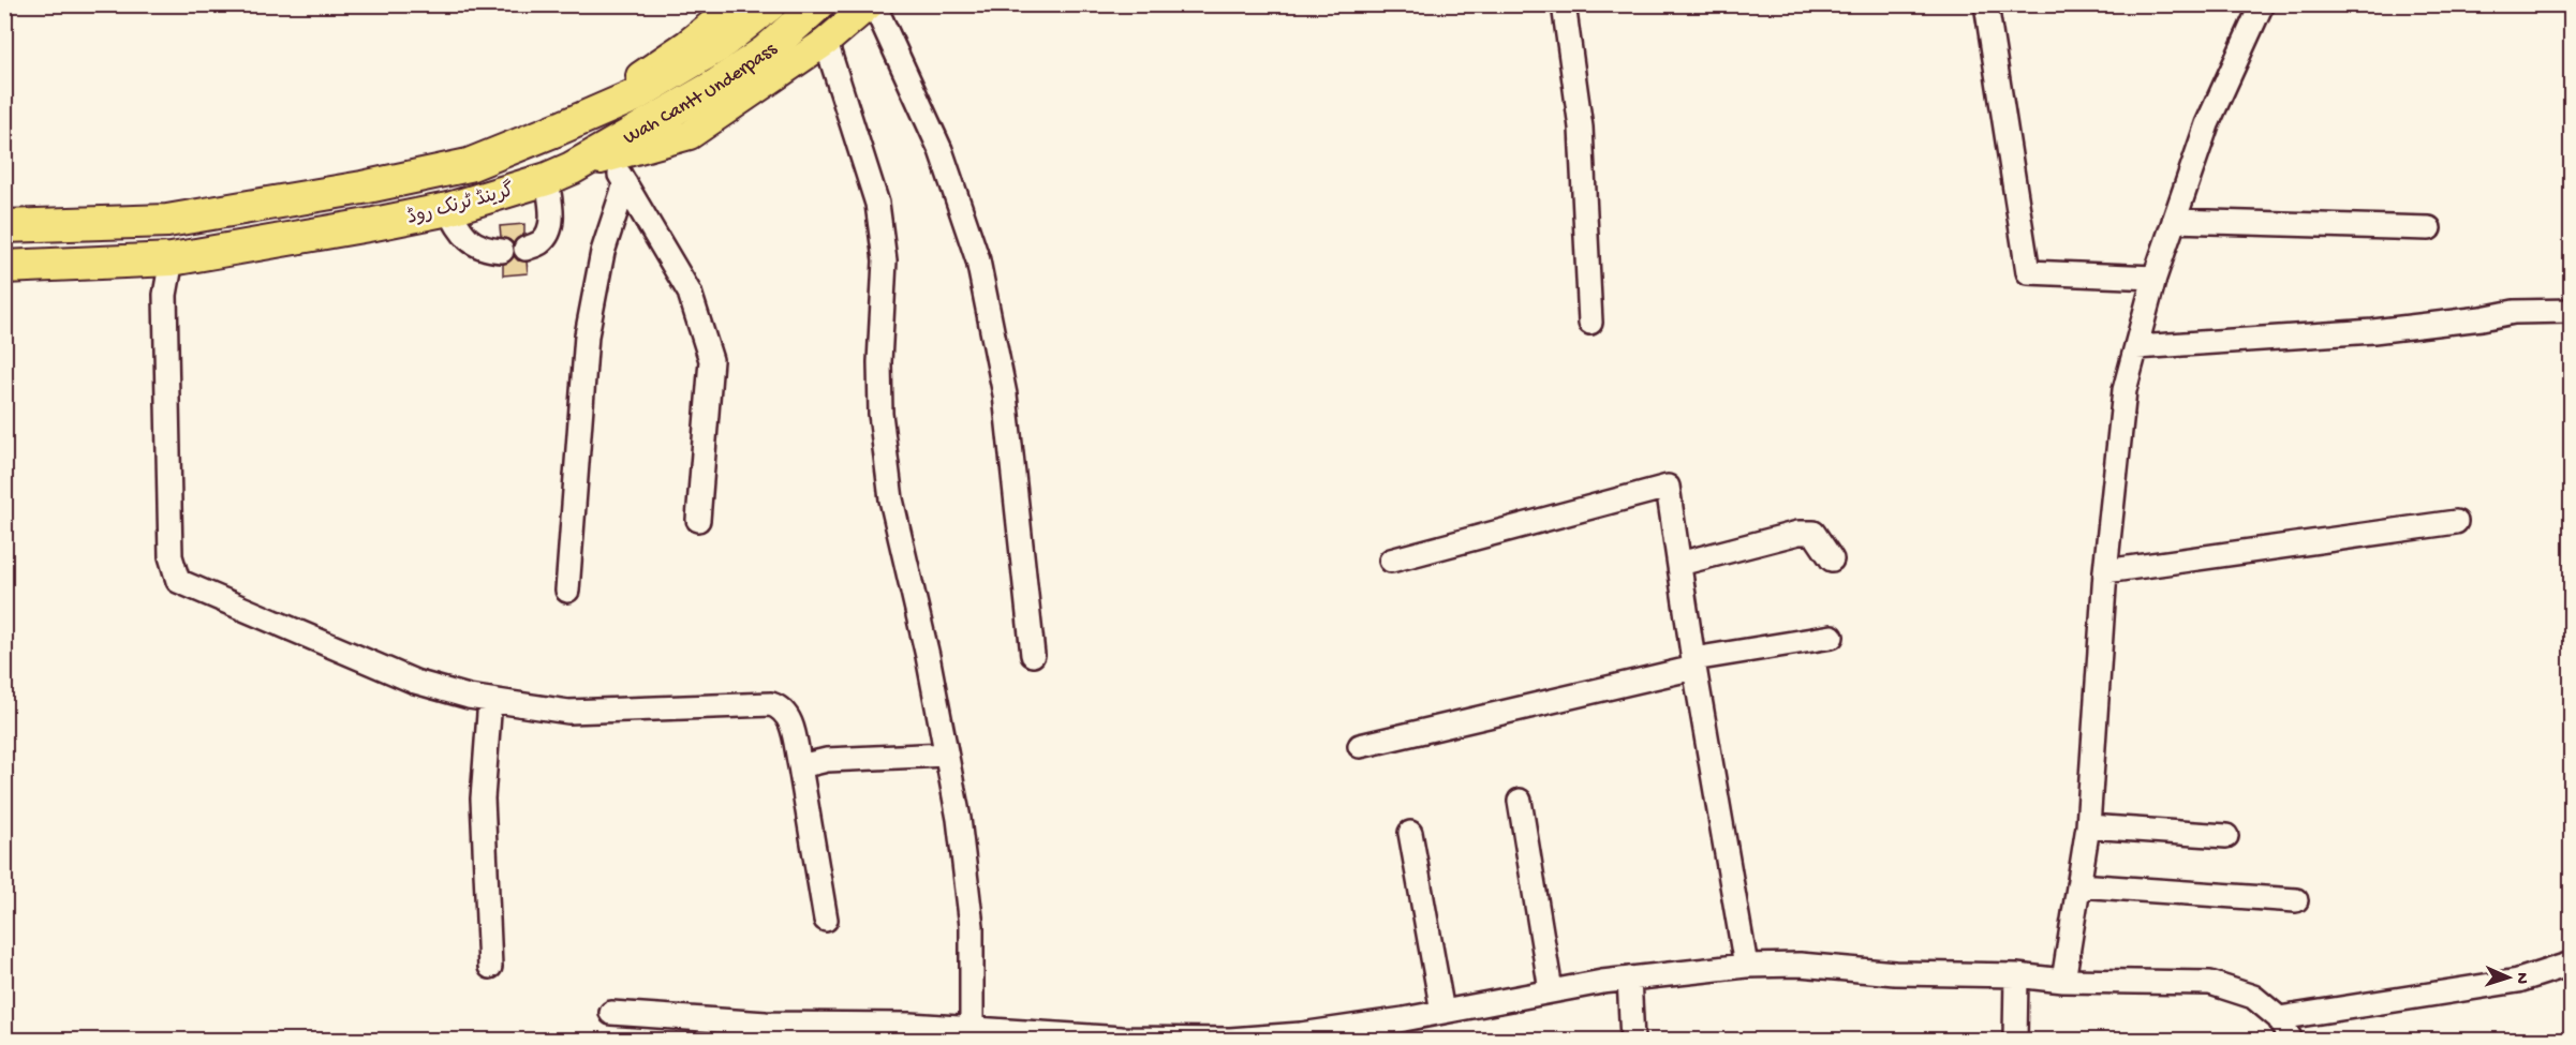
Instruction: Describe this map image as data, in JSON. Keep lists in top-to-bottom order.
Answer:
{
  "streets": {
    "highway": ["Wah Cantt Underpass", "گرینڈ ٹرنک روڈ"]
  },
  "crossings": [
    ["Wah Cantt Underpass", "گرینڈ ٹرنک روڈ"]
  ],
  "north": "right"
}
